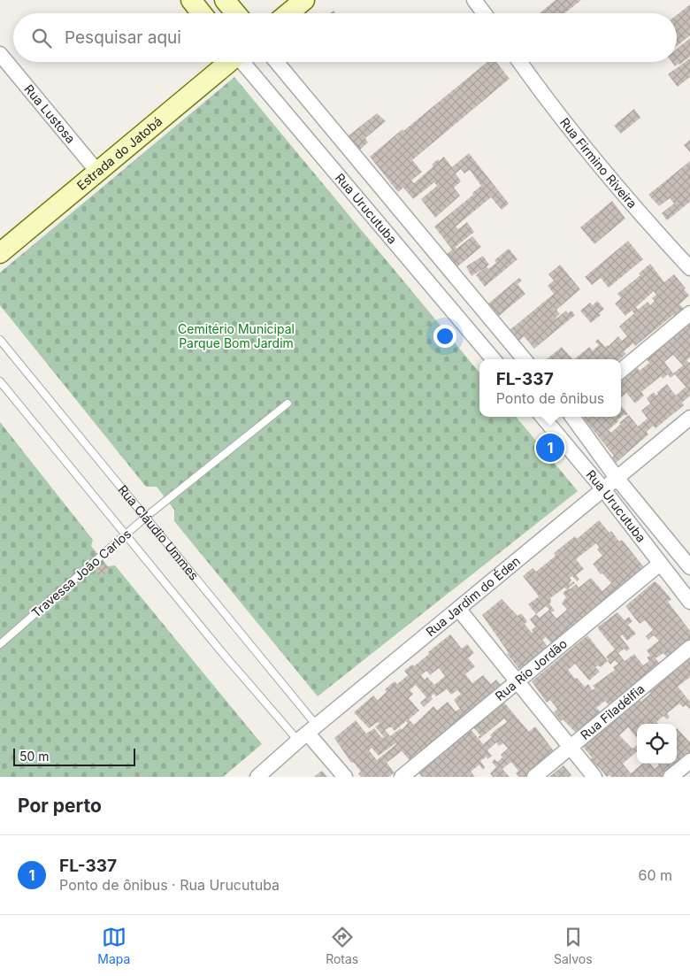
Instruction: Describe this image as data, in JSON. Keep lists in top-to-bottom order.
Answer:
{
  "streets": {
    "street": [
      "Rua Lustosa",
      "Estrada do Jatobá",
      "Rua Firmino Riveira",
      "Rua Urucutuba",
      "Rua Cláudio Ummes",
      "Rua Jardim do Éden",
      "Rua Rio Jordão",
      "Rua Filadélfia"
    ],
    "lane": ["Travessa João Carlos"]
  },
  "crossings": [
    ["Rua Lustosa", "Estrada do Jatobá"],
    ["Rua Urucutuba", "Rua Jardim do Éden"],
    ["Rua Urucutuba", "Rua Rio Jordão"],
    ["Rua Cláudio Ummes", "Travessa João Carlos"],
    ["Rua Cláudio Ummes", "Rua Jardim do Éden"]
  ],
  "parks": ["Cemitério Municipal Parque Bom Jardim"],
  "scale_bar": "50 m",
  "page": {
    "search": "Pesquisar aqui",
    "popup": ["FL-337", "Ponto de ônibus"],
    "pins": "1",
    "scale": "50 m",
    "heading": "Por perto",
    "list": [
      {
        "mark": "1",
        "name": "FL-337",
        "note": "Ponto de ônibus · Rua Urucutuba",
        "value": "60 m"
      }
    ],
    "nav": ["Mapa", "Rotas", "Salvos"]
  }
}
